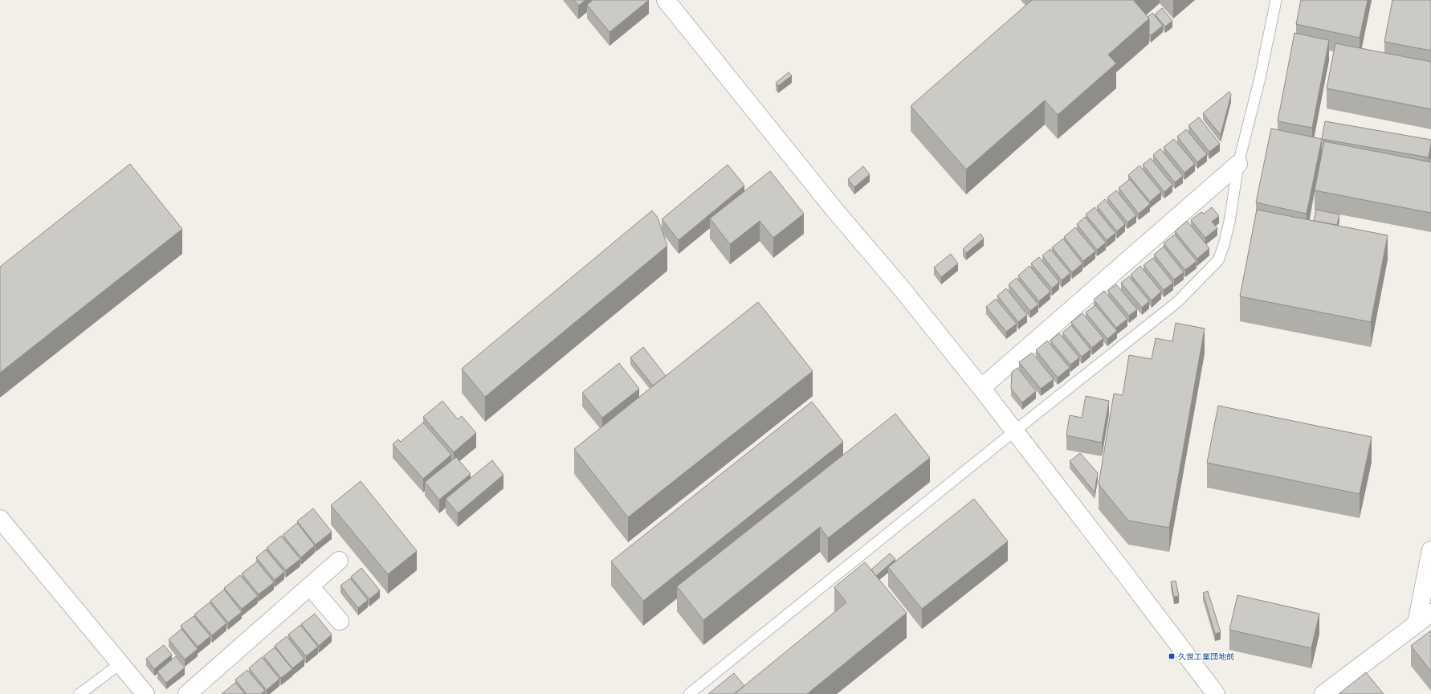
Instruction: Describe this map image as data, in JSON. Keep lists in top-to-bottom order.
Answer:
{
  "places": {
    "transit": ["久世工業団地前"]
  }
}
